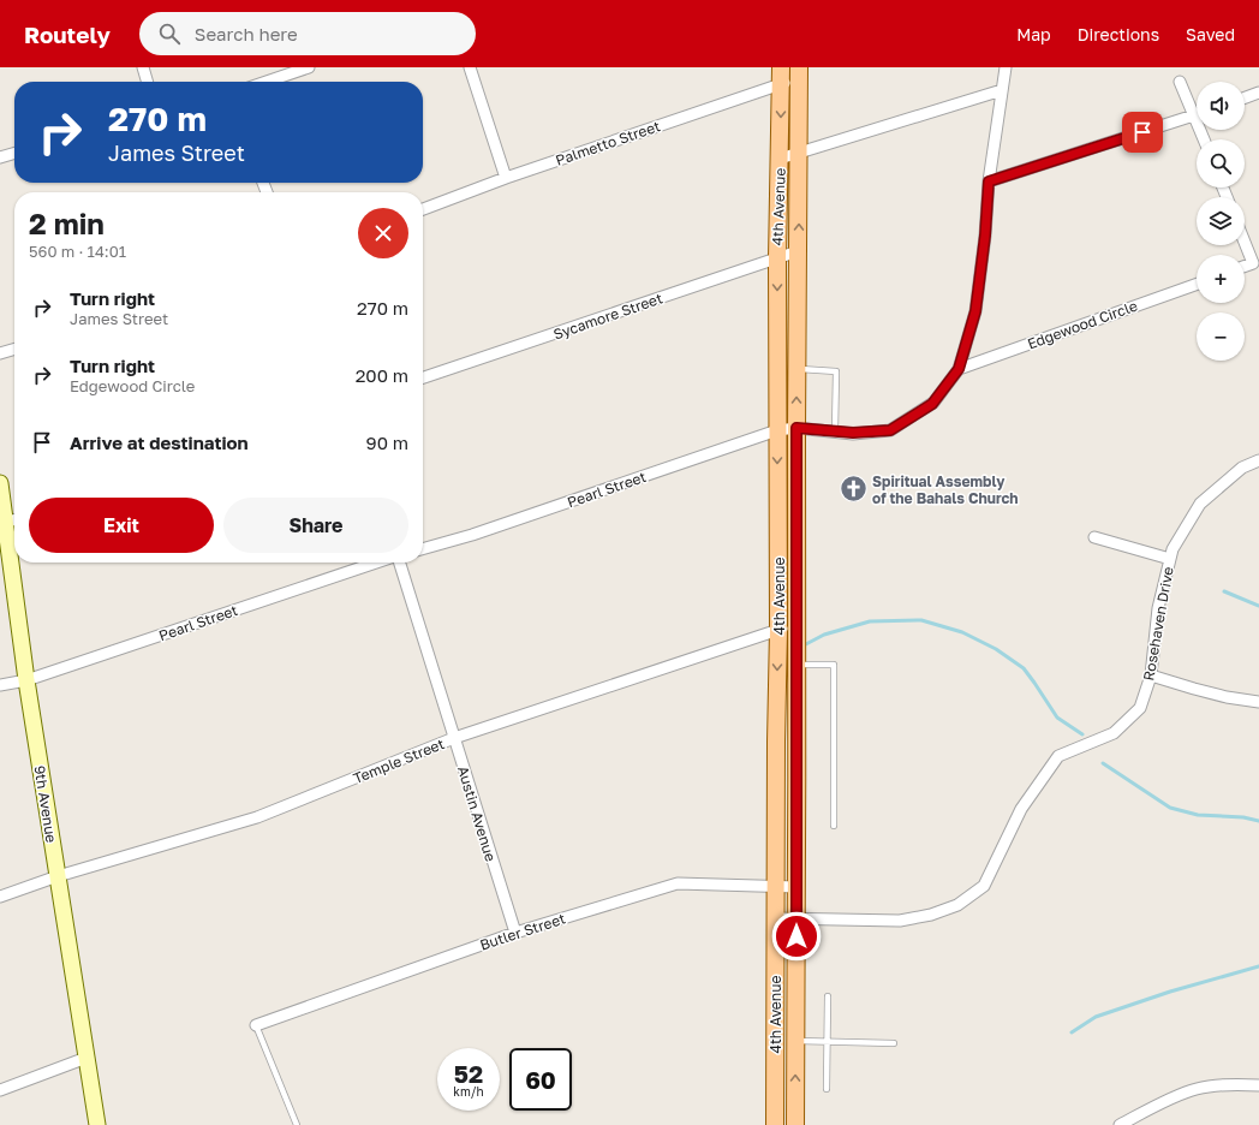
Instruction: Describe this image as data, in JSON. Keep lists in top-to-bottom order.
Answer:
{
  "streets": {
    "main road": ["4th Avenue"],
    "street": [
      "Palmetto Street",
      "Sycamore Street",
      "Edgewood Circle",
      "Pearl Street",
      "Rosehaven Drive",
      "Temple Street",
      "9th Avenue",
      "Austin Avenue",
      "Butler Street"
    ]
  },
  "crossings": [
    ["Palmetto Street", "4th Avenue"],
    ["4th Avenue", "Sycamore Street"],
    ["4th Avenue", "Pearl Street"],
    ["4th Avenue", "Rosehaven Drive"],
    ["4th Avenue", "Temple Street"],
    ["4th Avenue", "Butler Street"],
    ["Edgewood Circle", "Pearl Street"],
    ["Pearl Street", "9th Avenue"],
    ["Temple Street", "9th Avenue"],
    ["Temple Street", "Austin Avenue"],
    ["Austin Avenue", "Butler Street"]
  ],
  "places": {
    "church": ["Spiritual Assembly of the Bahals Church"]
  },
  "page": {
    "header": "Routely",
    "search": "Search here",
    "nav": ["Map", "Directions", "Saved"],
    "map_buttons": ["+", "−"],
    "turn": ["270 m", "James Street"],
    "heading": ["2 min", "560 m · 14:01"],
    "list": [
      {
        "name": "Turn right",
        "note": "James Street",
        "value": "270 m"
      },
      {
        "name": "Turn right",
        "note": "Edgewood Circle",
        "value": "200 m"
      },
      {
        "name": "Arrive at destination",
        "value": "90 m"
      }
    ],
    "buttons": ["Exit", "Share"],
    "speed": "52 km/h",
    "limit": "60"
  }
}
